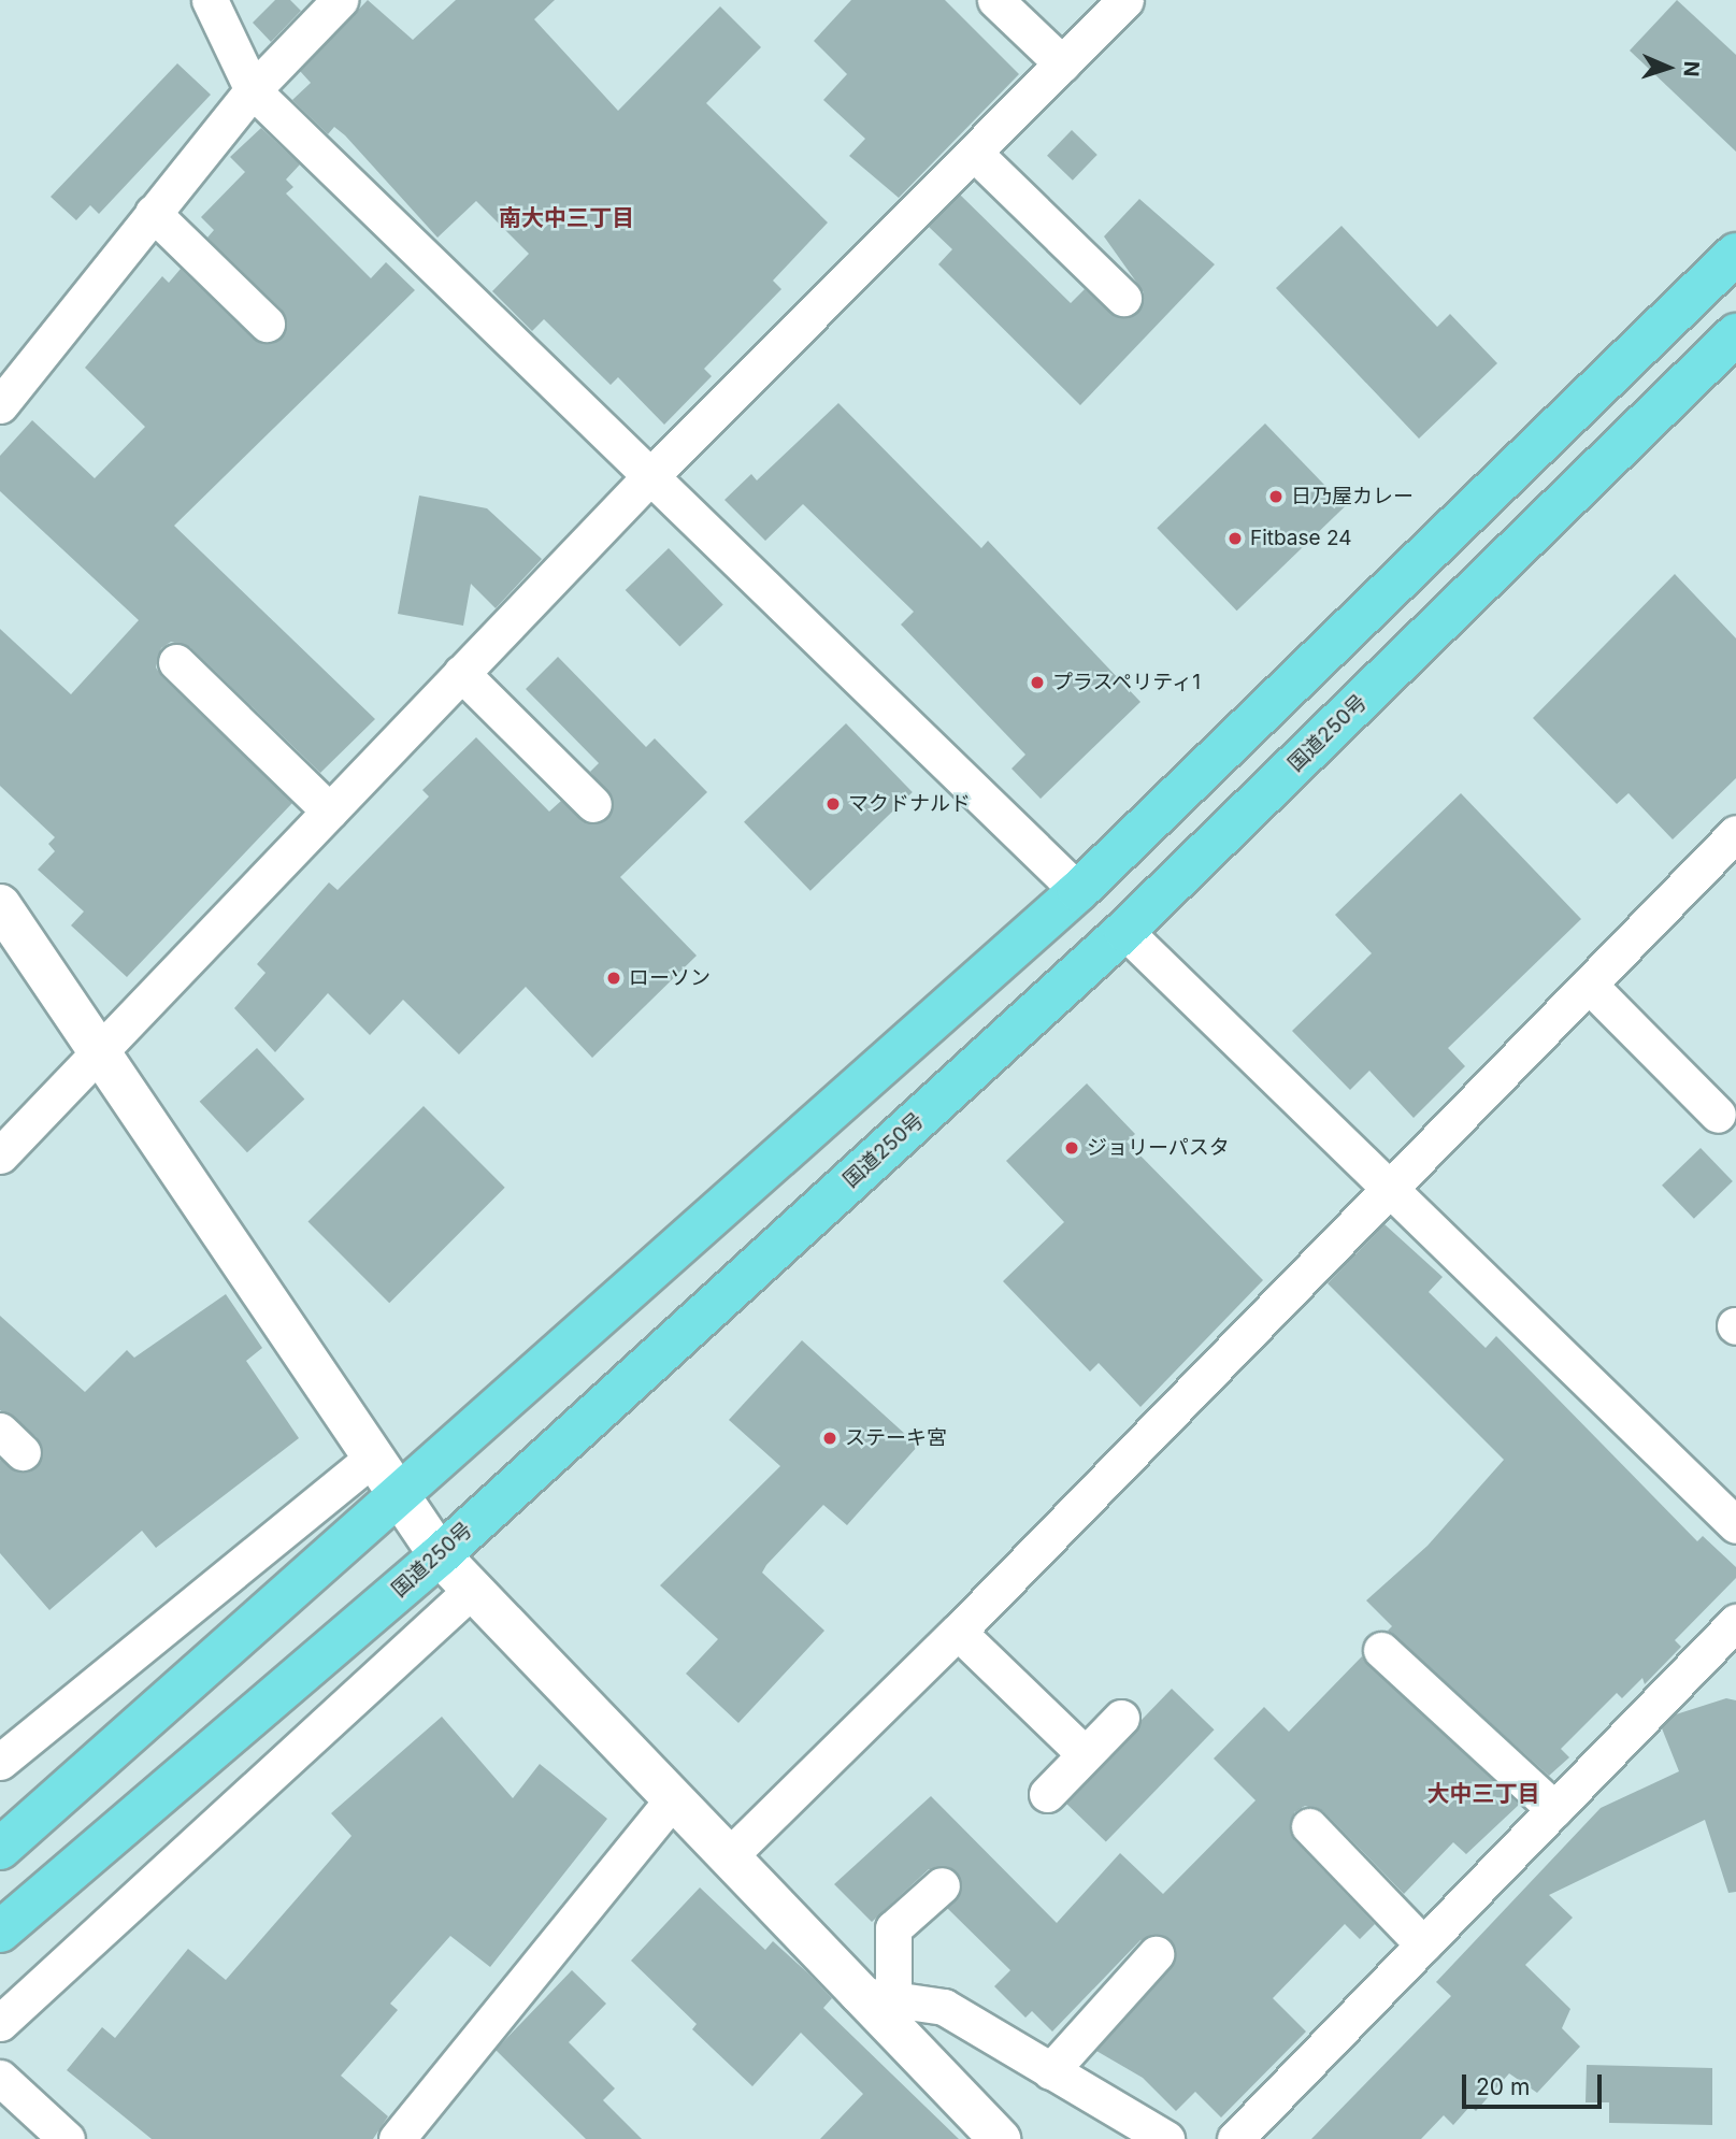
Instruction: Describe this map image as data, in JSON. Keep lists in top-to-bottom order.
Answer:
{
  "streets": {
    "highway": ["国道250号"]
  },
  "districts": ["南大中三丁目", "大中三丁目"],
  "places": [
    "日乃屋カレー",
    "Fitbase 24",
    "プラスペリティ1",
    "マクドナルド",
    "ローソン",
    "ジョリーパスタ",
    "ステーキ宮"
  ],
  "scale_bar": "20 m",
  "north": "right"
}
